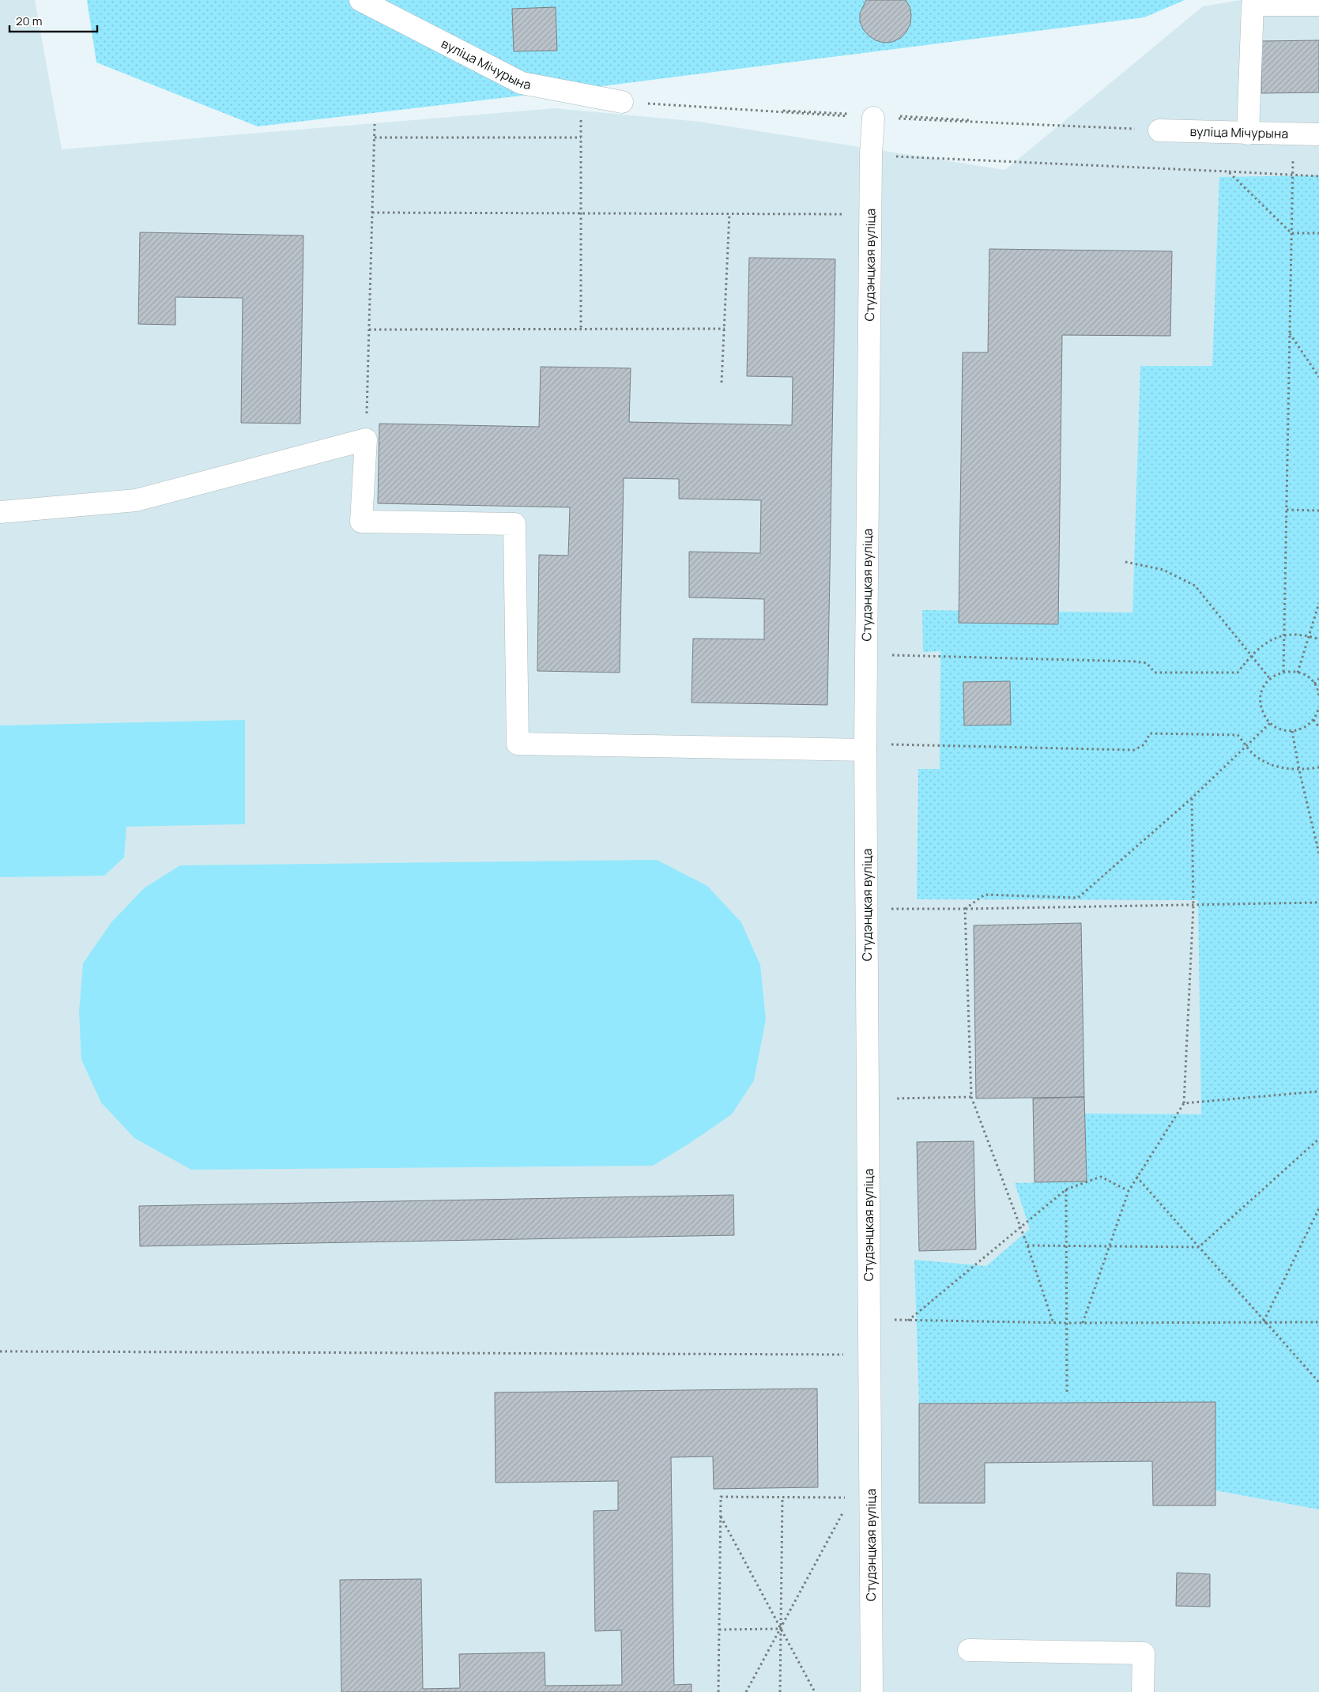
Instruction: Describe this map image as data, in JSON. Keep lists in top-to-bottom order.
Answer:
{
  "streets": {
    "street": ["вуліца Мічурына", "Студэнцкая вуліца"]
  },
  "scale_bar": "20 m"
}
